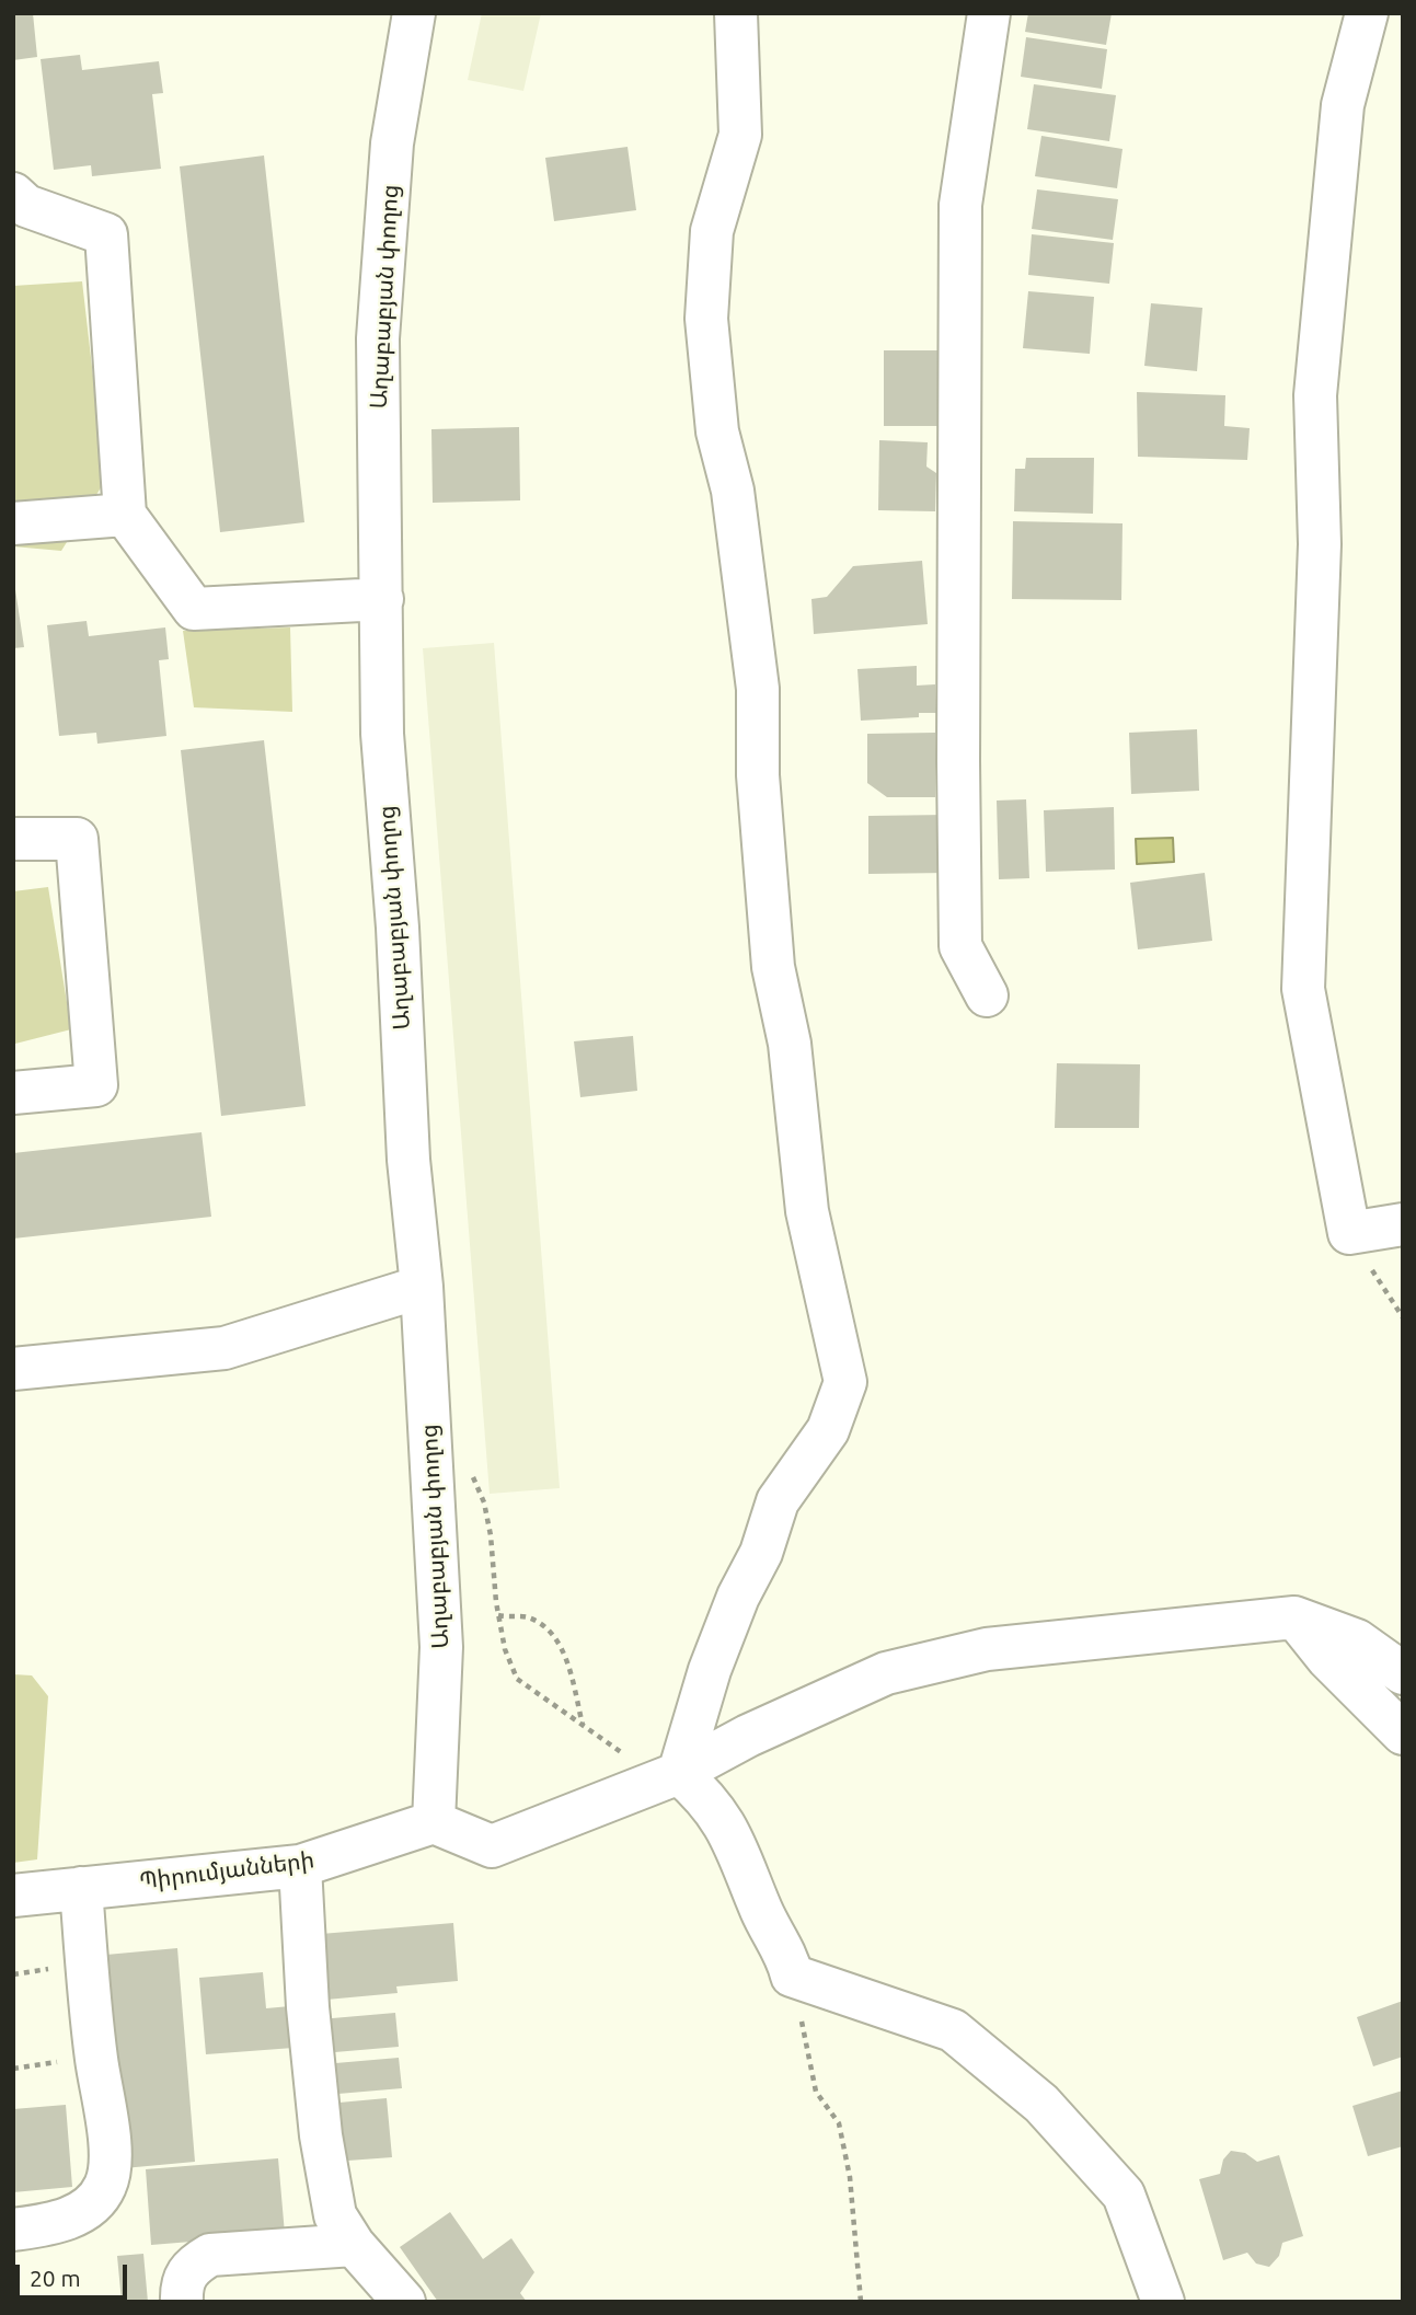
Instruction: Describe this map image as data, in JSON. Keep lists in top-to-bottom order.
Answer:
{
  "streets": {
    "street": ["Աղաբաբյան փողոց", "Պիրումյանների"]
  },
  "crossings": [
    ["Աղաբաբյան փողոց", "Պիրումյանների"]
  ],
  "scale_bar": "20 m"
}
